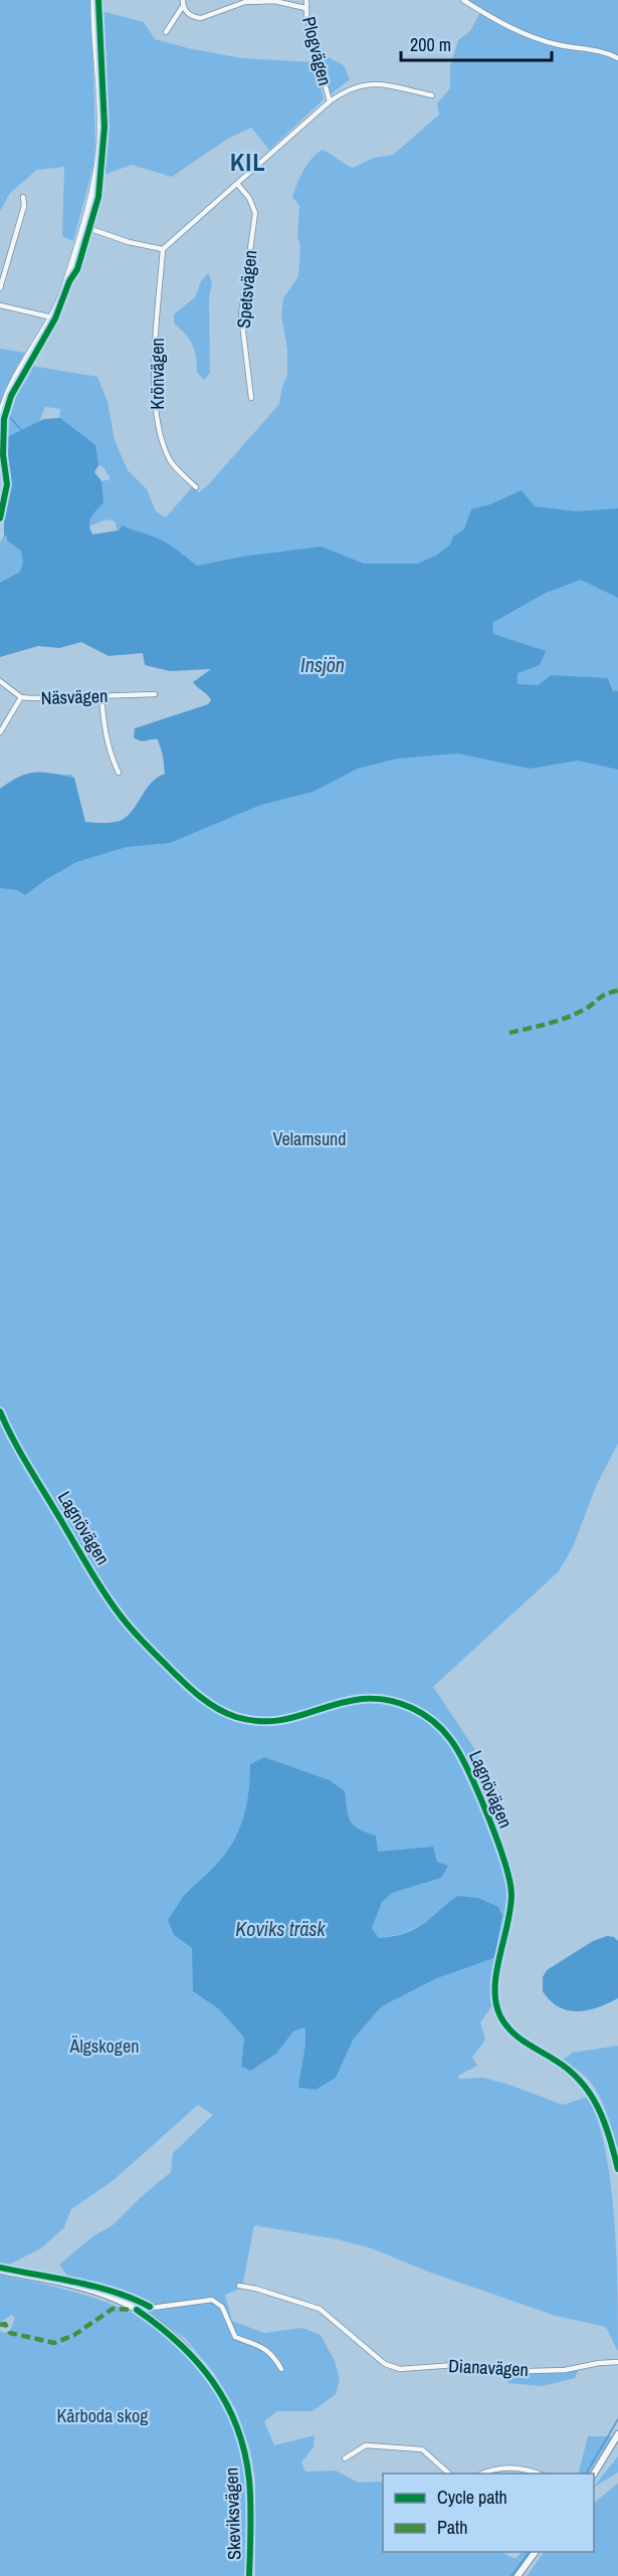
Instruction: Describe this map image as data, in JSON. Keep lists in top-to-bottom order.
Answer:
{
  "streets": {
    "street": [
      "Plogvägen",
      "Spetsvägen",
      "Krönvägen",
      "Näsvägen",
      "Lagnövägen",
      "Dianavägen",
      "Skeviksvägen"
    ]
  },
  "districts": ["KIL"],
  "water": ["Insjön", "Koviks träsk"],
  "parks": ["Velamsund", "Älgskogen", "Kårboda skog"],
  "legend": ["Cycle path", "Path"],
  "scale_bar": "200 m"
}
